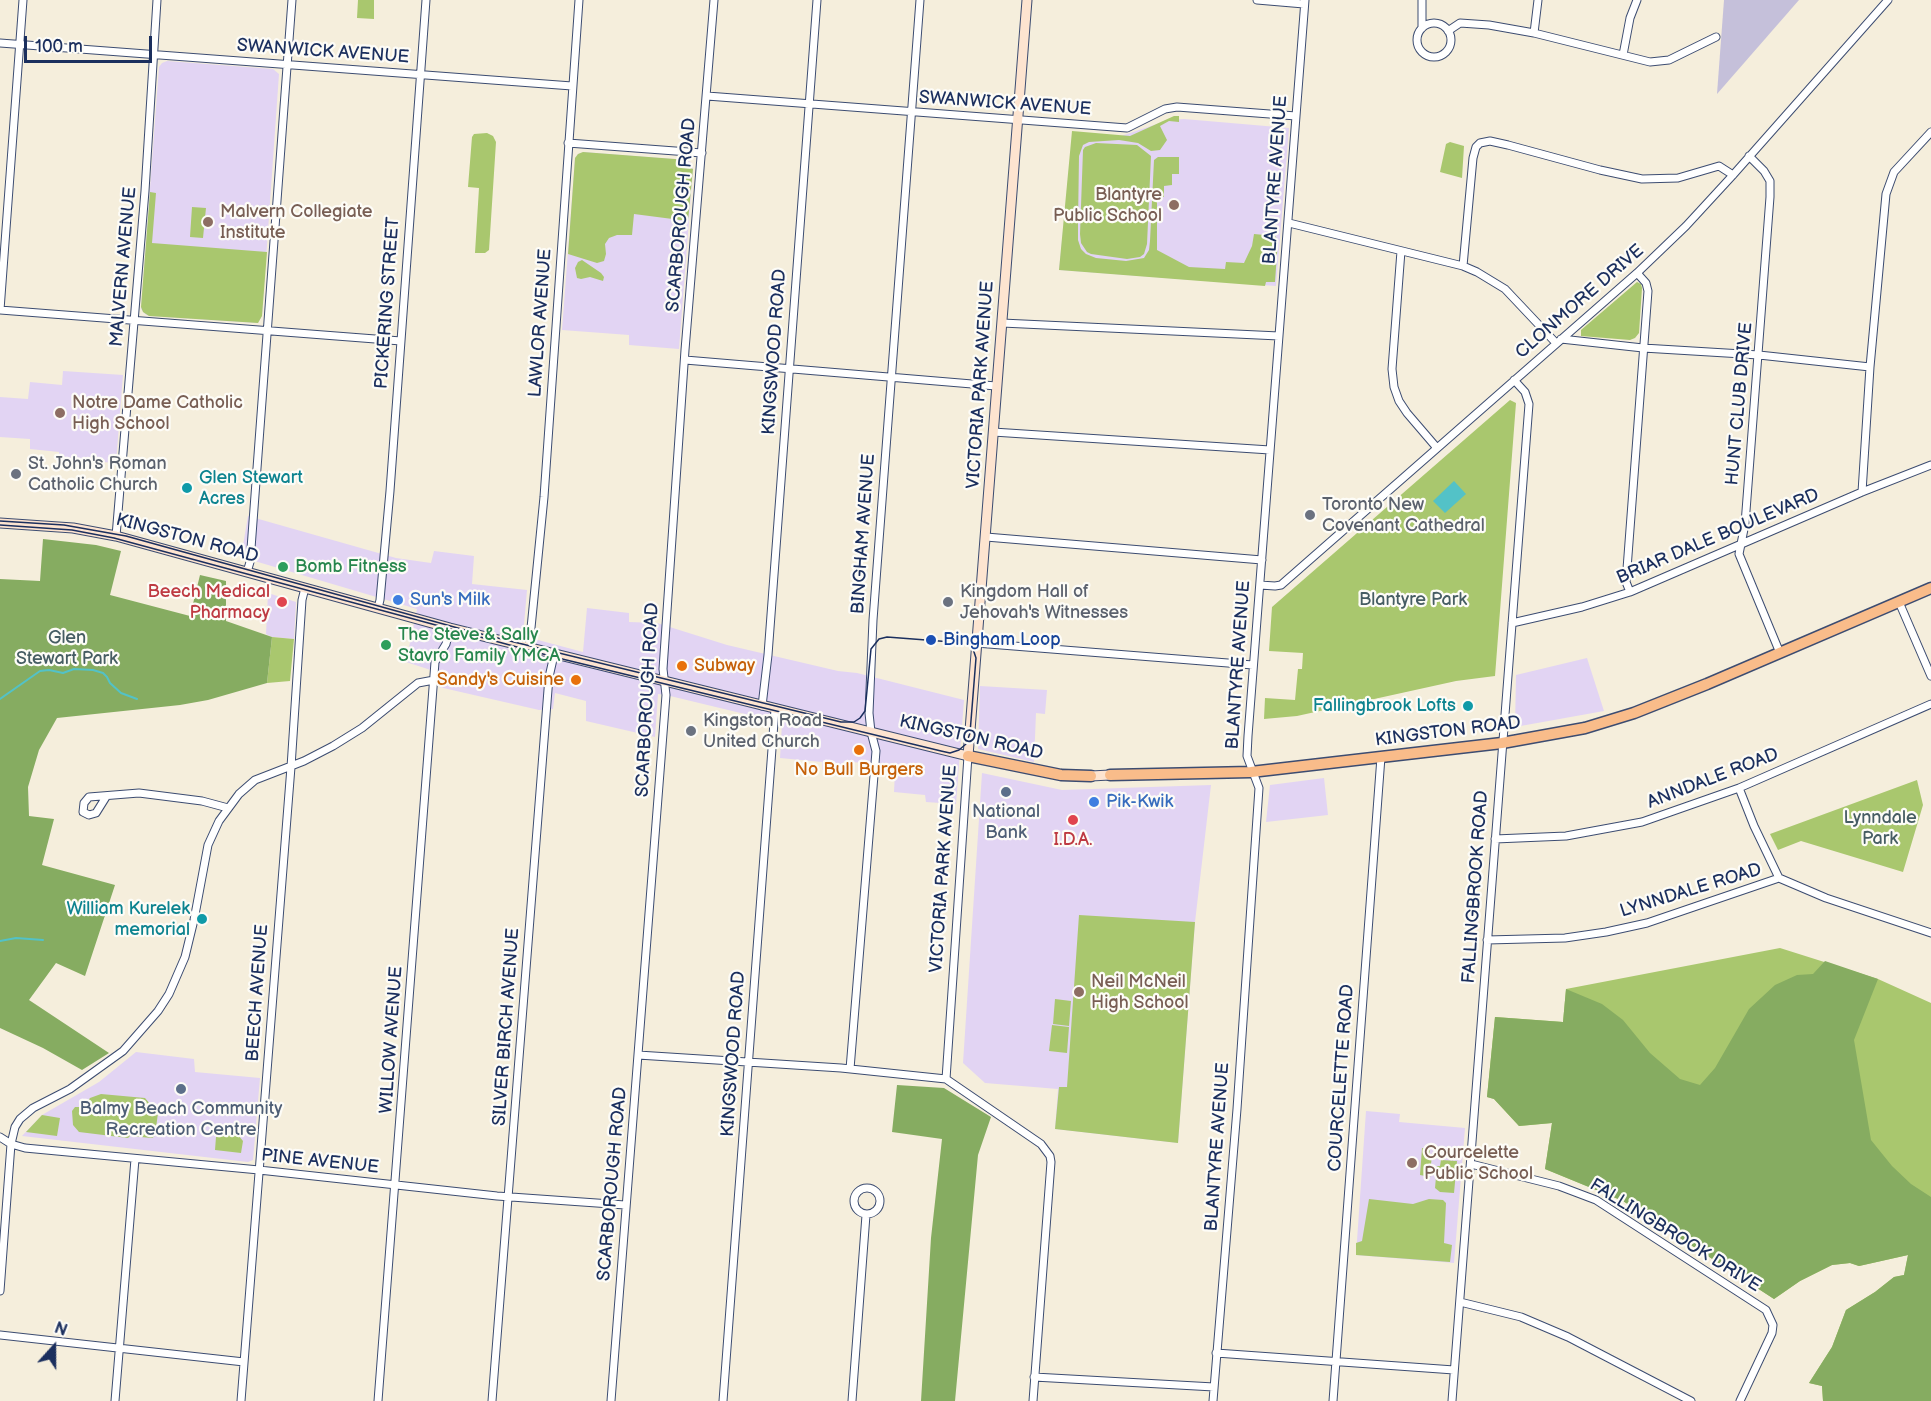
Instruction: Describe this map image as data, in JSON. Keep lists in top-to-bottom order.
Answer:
{
  "streets": {
    "main road": ["VICTORIA PARK AVENUE", "KINGSTON ROAD"],
    "street": [
      "SWANWICK AVENUE",
      "BLANTYRE AVENUE",
      "SCARBOROUGH ROAD",
      "MALVERN AVENUE",
      "CLONMORE DRIVE",
      "PICKERING STREET",
      "LAWLOR AVENUE",
      "KINGSWOOD ROAD",
      "HUNT CLUB DRIVE",
      "BINGHAM AVENUE",
      "BRIAR DALE BOULEVARD",
      "ANNDALE ROAD",
      "FALLINGBROOK ROAD",
      "LYNNDALE ROAD",
      "BEECH AVENUE",
      "SILVER BIRCH AVENUE",
      "WILLOW AVENUE",
      "COURCELETTE ROAD",
      "PINE AVENUE",
      "FALLINGBROOK DRIVE"
    ]
  },
  "crossings": [
    ["SWANWICK AVENUE", "BLANTYRE AVENUE"],
    ["SWANWICK AVENUE", "SCARBOROUGH ROAD"],
    ["SWANWICK AVENUE", "MALVERN AVENUE"],
    ["SWANWICK AVENUE", "PICKERING STREET"],
    ["SWANWICK AVENUE", "LAWLOR AVENUE"],
    ["SWANWICK AVENUE", "KINGSWOOD ROAD"],
    ["SWANWICK AVENUE", "VICTORIA PARK AVENUE"],
    ["SWANWICK AVENUE", "BINGHAM AVENUE"],
    ["BLANTYRE AVENUE", "CLONMORE DRIVE"],
    ["BLANTYRE AVENUE", "KINGSTON ROAD"],
    ["SCARBOROUGH ROAD", "KINGSTON ROAD"],
    ["SCARBOROUGH ROAD", "PINE AVENUE"],
    ["MALVERN AVENUE", "KINGSTON ROAD"],
    ["CLONMORE DRIVE", "HUNT CLUB DRIVE"],
    ["CLONMORE DRIVE", "FALLINGBROOK ROAD"],
    ["PICKERING STREET", "KINGSTON ROAD"],
    ["LAWLOR AVENUE", "KINGSTON ROAD"],
    ["KINGSWOOD ROAD", "KINGSTON ROAD"],
    ["VICTORIA PARK AVENUE", "KINGSTON ROAD"],
    ["HUNT CLUB DRIVE", "BRIAR DALE BOULEVARD"],
    ["HUNT CLUB DRIVE", "KINGSTON ROAD"],
    ["BINGHAM AVENUE", "KINGSTON ROAD"],
    ["BRIAR DALE BOULEVARD", "FALLINGBROOK ROAD"],
    ["KINGSTON ROAD", "FALLINGBROOK ROAD"],
    ["KINGSTON ROAD", "BEECH AVENUE"],
    ["KINGSTON ROAD", "SILVER BIRCH AVENUE"],
    ["KINGSTON ROAD", "WILLOW AVENUE"],
    ["KINGSTON ROAD", "COURCELETTE ROAD"],
    ["ANNDALE ROAD", "FALLINGBROOK ROAD"],
    ["FALLINGBROOK ROAD", "LYNNDALE ROAD"],
    ["FALLINGBROOK ROAD", "FALLINGBROOK DRIVE"],
    ["BEECH AVENUE", "PINE AVENUE"],
    ["SILVER BIRCH AVENUE", "PINE AVENUE"],
    ["WILLOW AVENUE", "PINE AVENUE"]
  ],
  "parks": ["Blantyre Park", "Glen Stewart Park", "Lynndale Park"],
  "places": [
    "Blantyre Public School",
    "Malvern Collegiate Institute",
    "Notre Dame Catholic High School",
    "St. John's Roman Catholic Church",
    "Glen Stewart Acres",
    "Toronto New Covenant Cathedral",
    "Bomb Fitness",
    "Sun's Milk",
    "Beech Medical Pharmacy",
    "Kingdom Hall of Jehovah's Witnesses",
    "Bingham Loop",
    "The Steve & Sally Stavro Family YMCA",
    "Subway",
    "Sandy's Cuisine",
    "Fallingbrook Lofts",
    "Kingston Road United Church",
    "No Bull Burgers",
    "National Bank",
    "Pik-Kwik",
    "I.D.A.",
    "William Kurelek memorial",
    "Neil McNeil High School",
    "Balmy Beach Community Recreation Centre",
    "Courcelette Public School"
  ],
  "scale_bar": "100 m",
  "north": "top"
}
